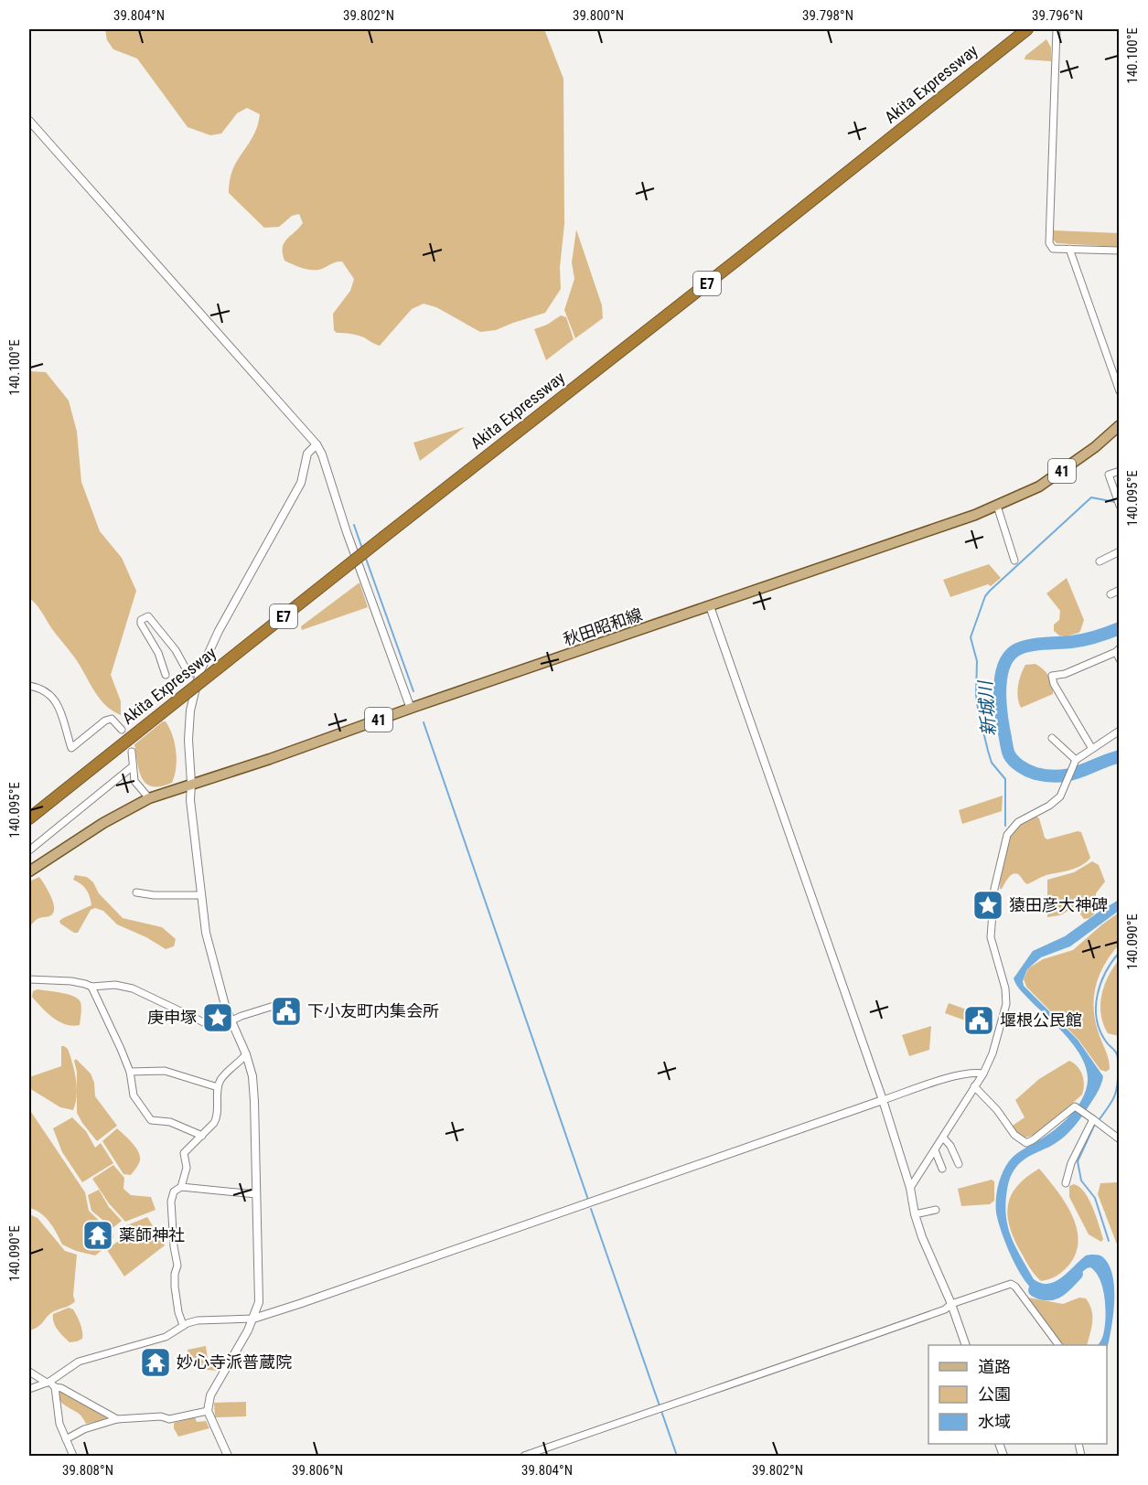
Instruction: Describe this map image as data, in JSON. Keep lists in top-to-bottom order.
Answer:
{
  "streets": {
    "highway": ["Akita Expressway", "E7"],
    "main road": ["41", "秋田昭和線"]
  },
  "water": ["新城川"],
  "places": {
    "place": ["猿田彦大神碑", "庚申塚"],
    "public building": ["下小友町内集会所", "堰根公民館"],
    "temple": ["薬師神社", "妙心寺派普蔵院"]
  },
  "legend": ["道路", "公園", "水域"],
  "coordinates": [
    "39.804°N",
    "39.802°N",
    "39.800°N",
    "39.798°N",
    "39.796°N",
    "140.100°E",
    "140.095°E",
    "140.090°E",
    "39.808°N",
    "39.806°N"
  ]
}
